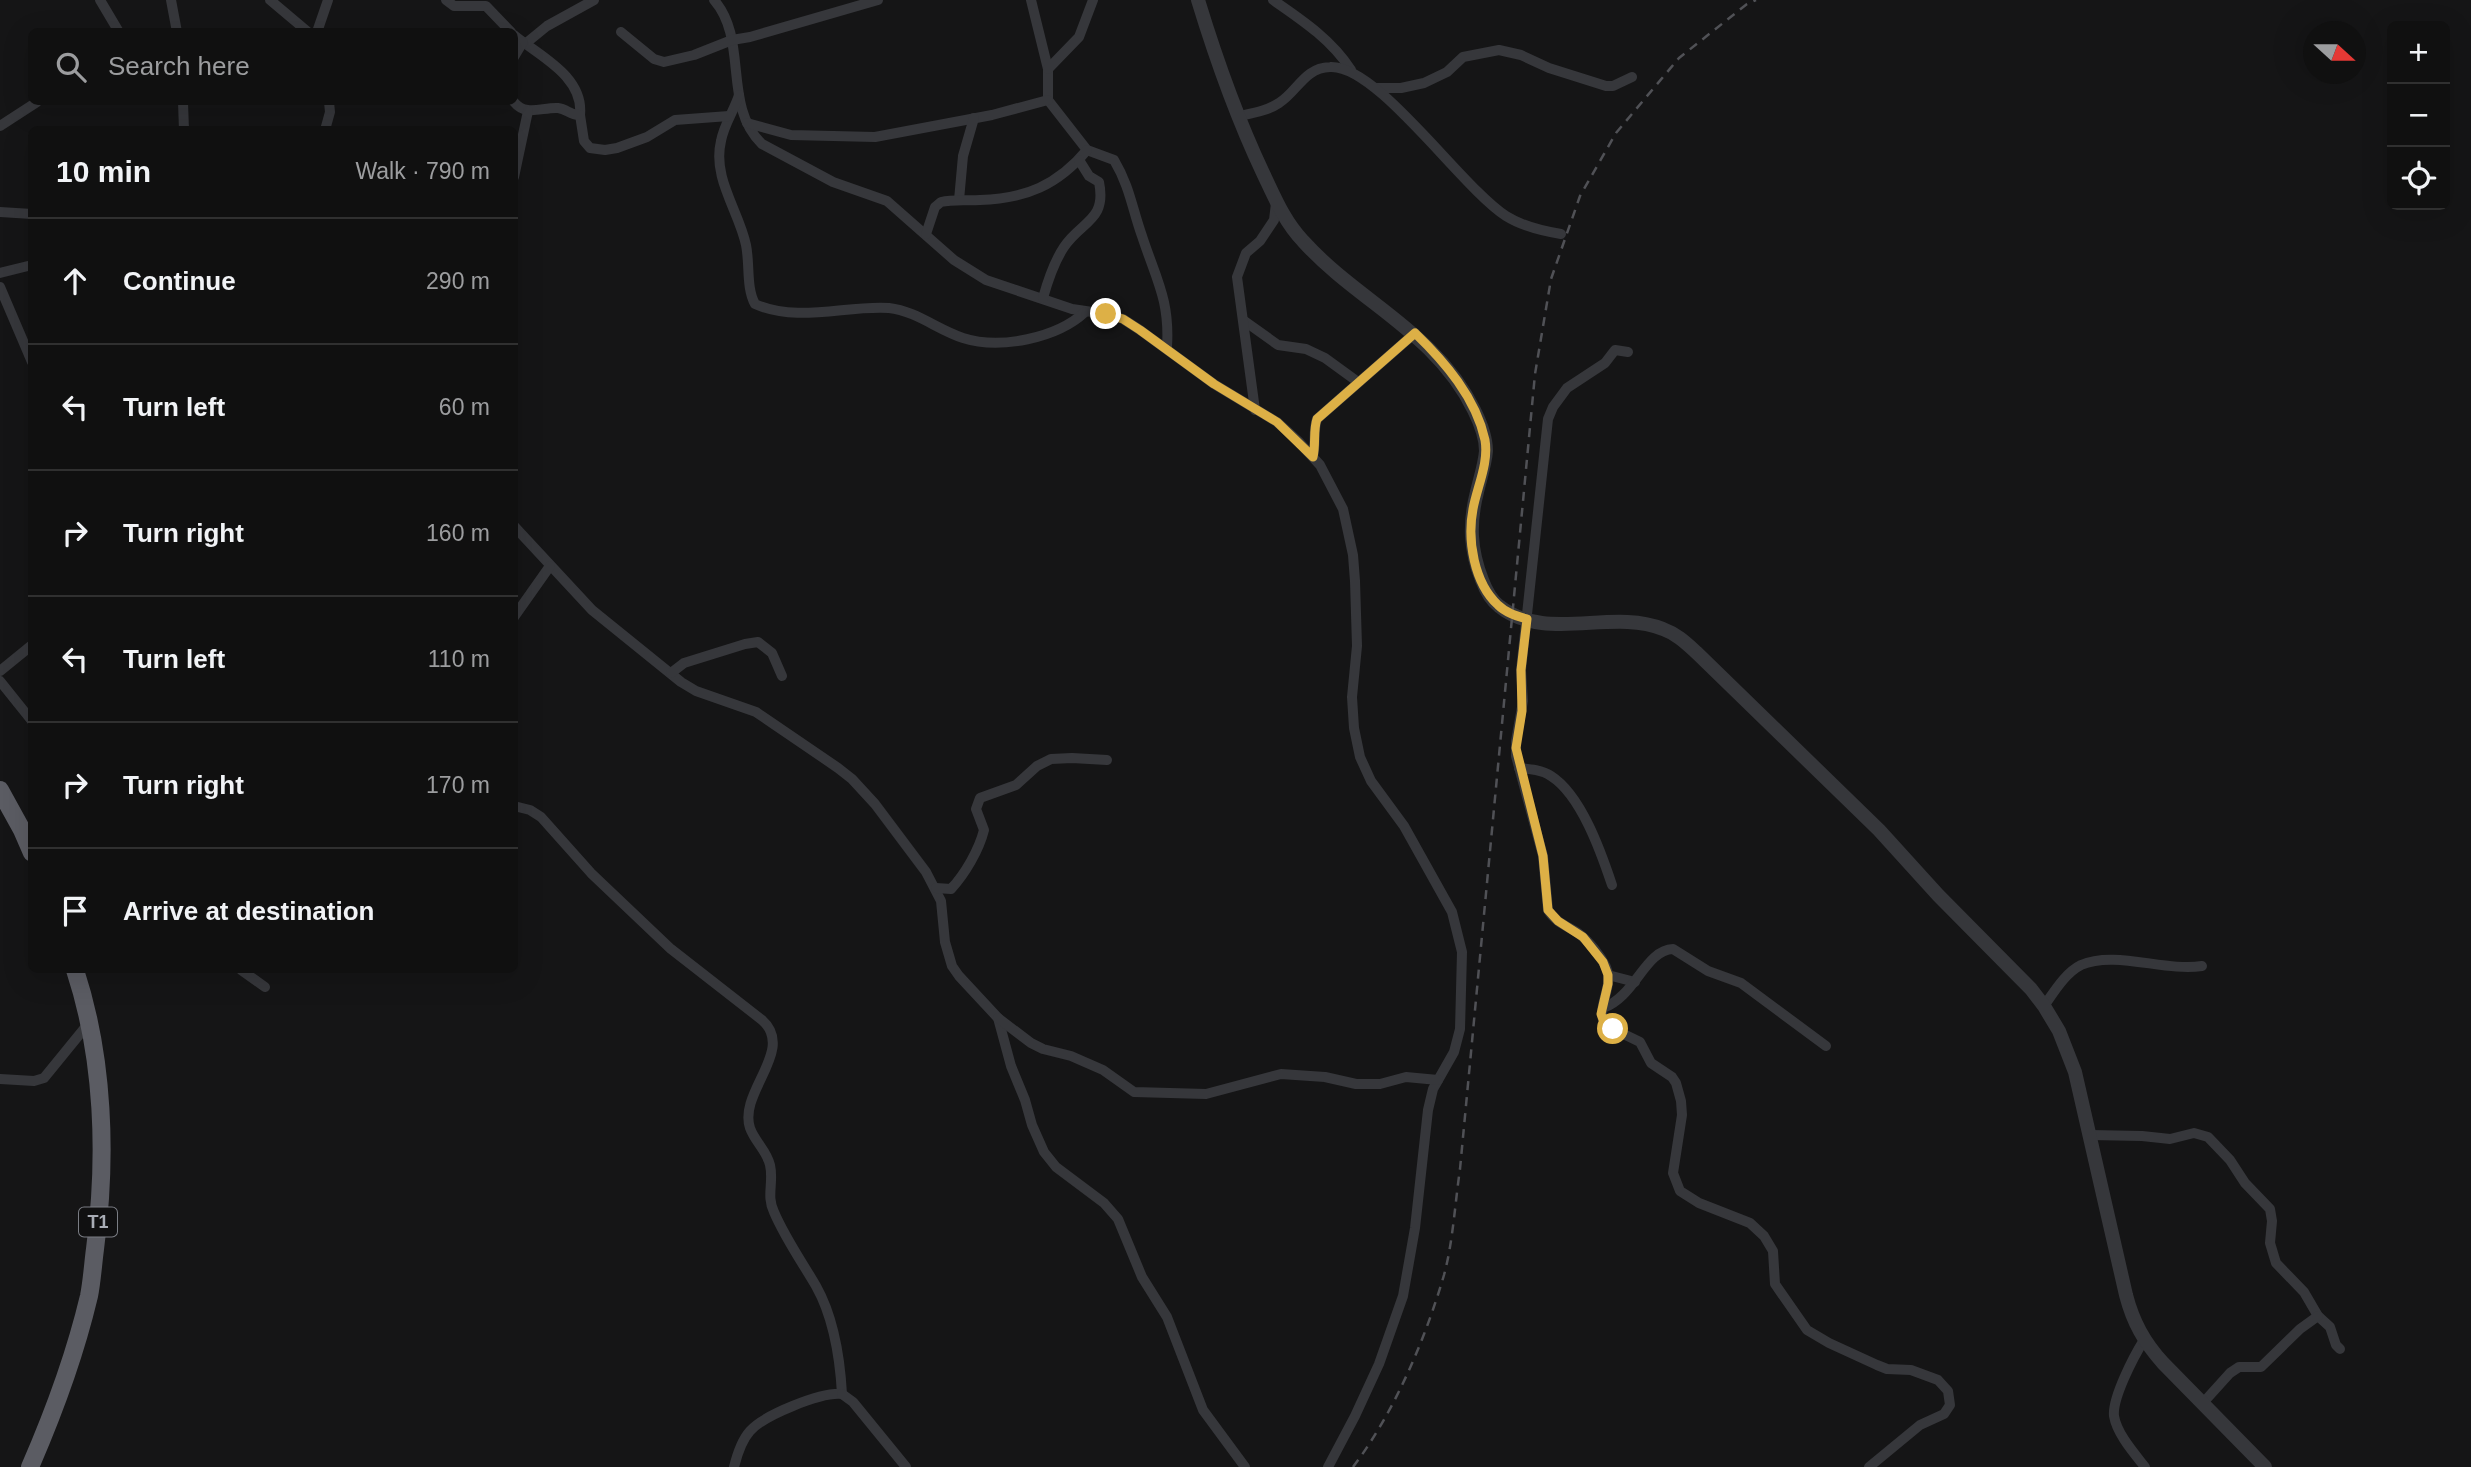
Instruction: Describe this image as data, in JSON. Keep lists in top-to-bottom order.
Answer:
{
  "streets": {
    "highway": ["T1"]
  },
  "north": "right",
  "page": {
    "map_buttons": ["+", "−"],
    "search": "Search here",
    "heading": ["10 min", "Walk · 790 m"],
    "list": [
      ["Continue", "290 m"],
      ["Turn left", "60 m"],
      ["Turn right", "160 m"],
      ["Turn left", "110 m"],
      ["Turn right", "170 m"],
      "Arrive at destination"
    ]
  }
}
